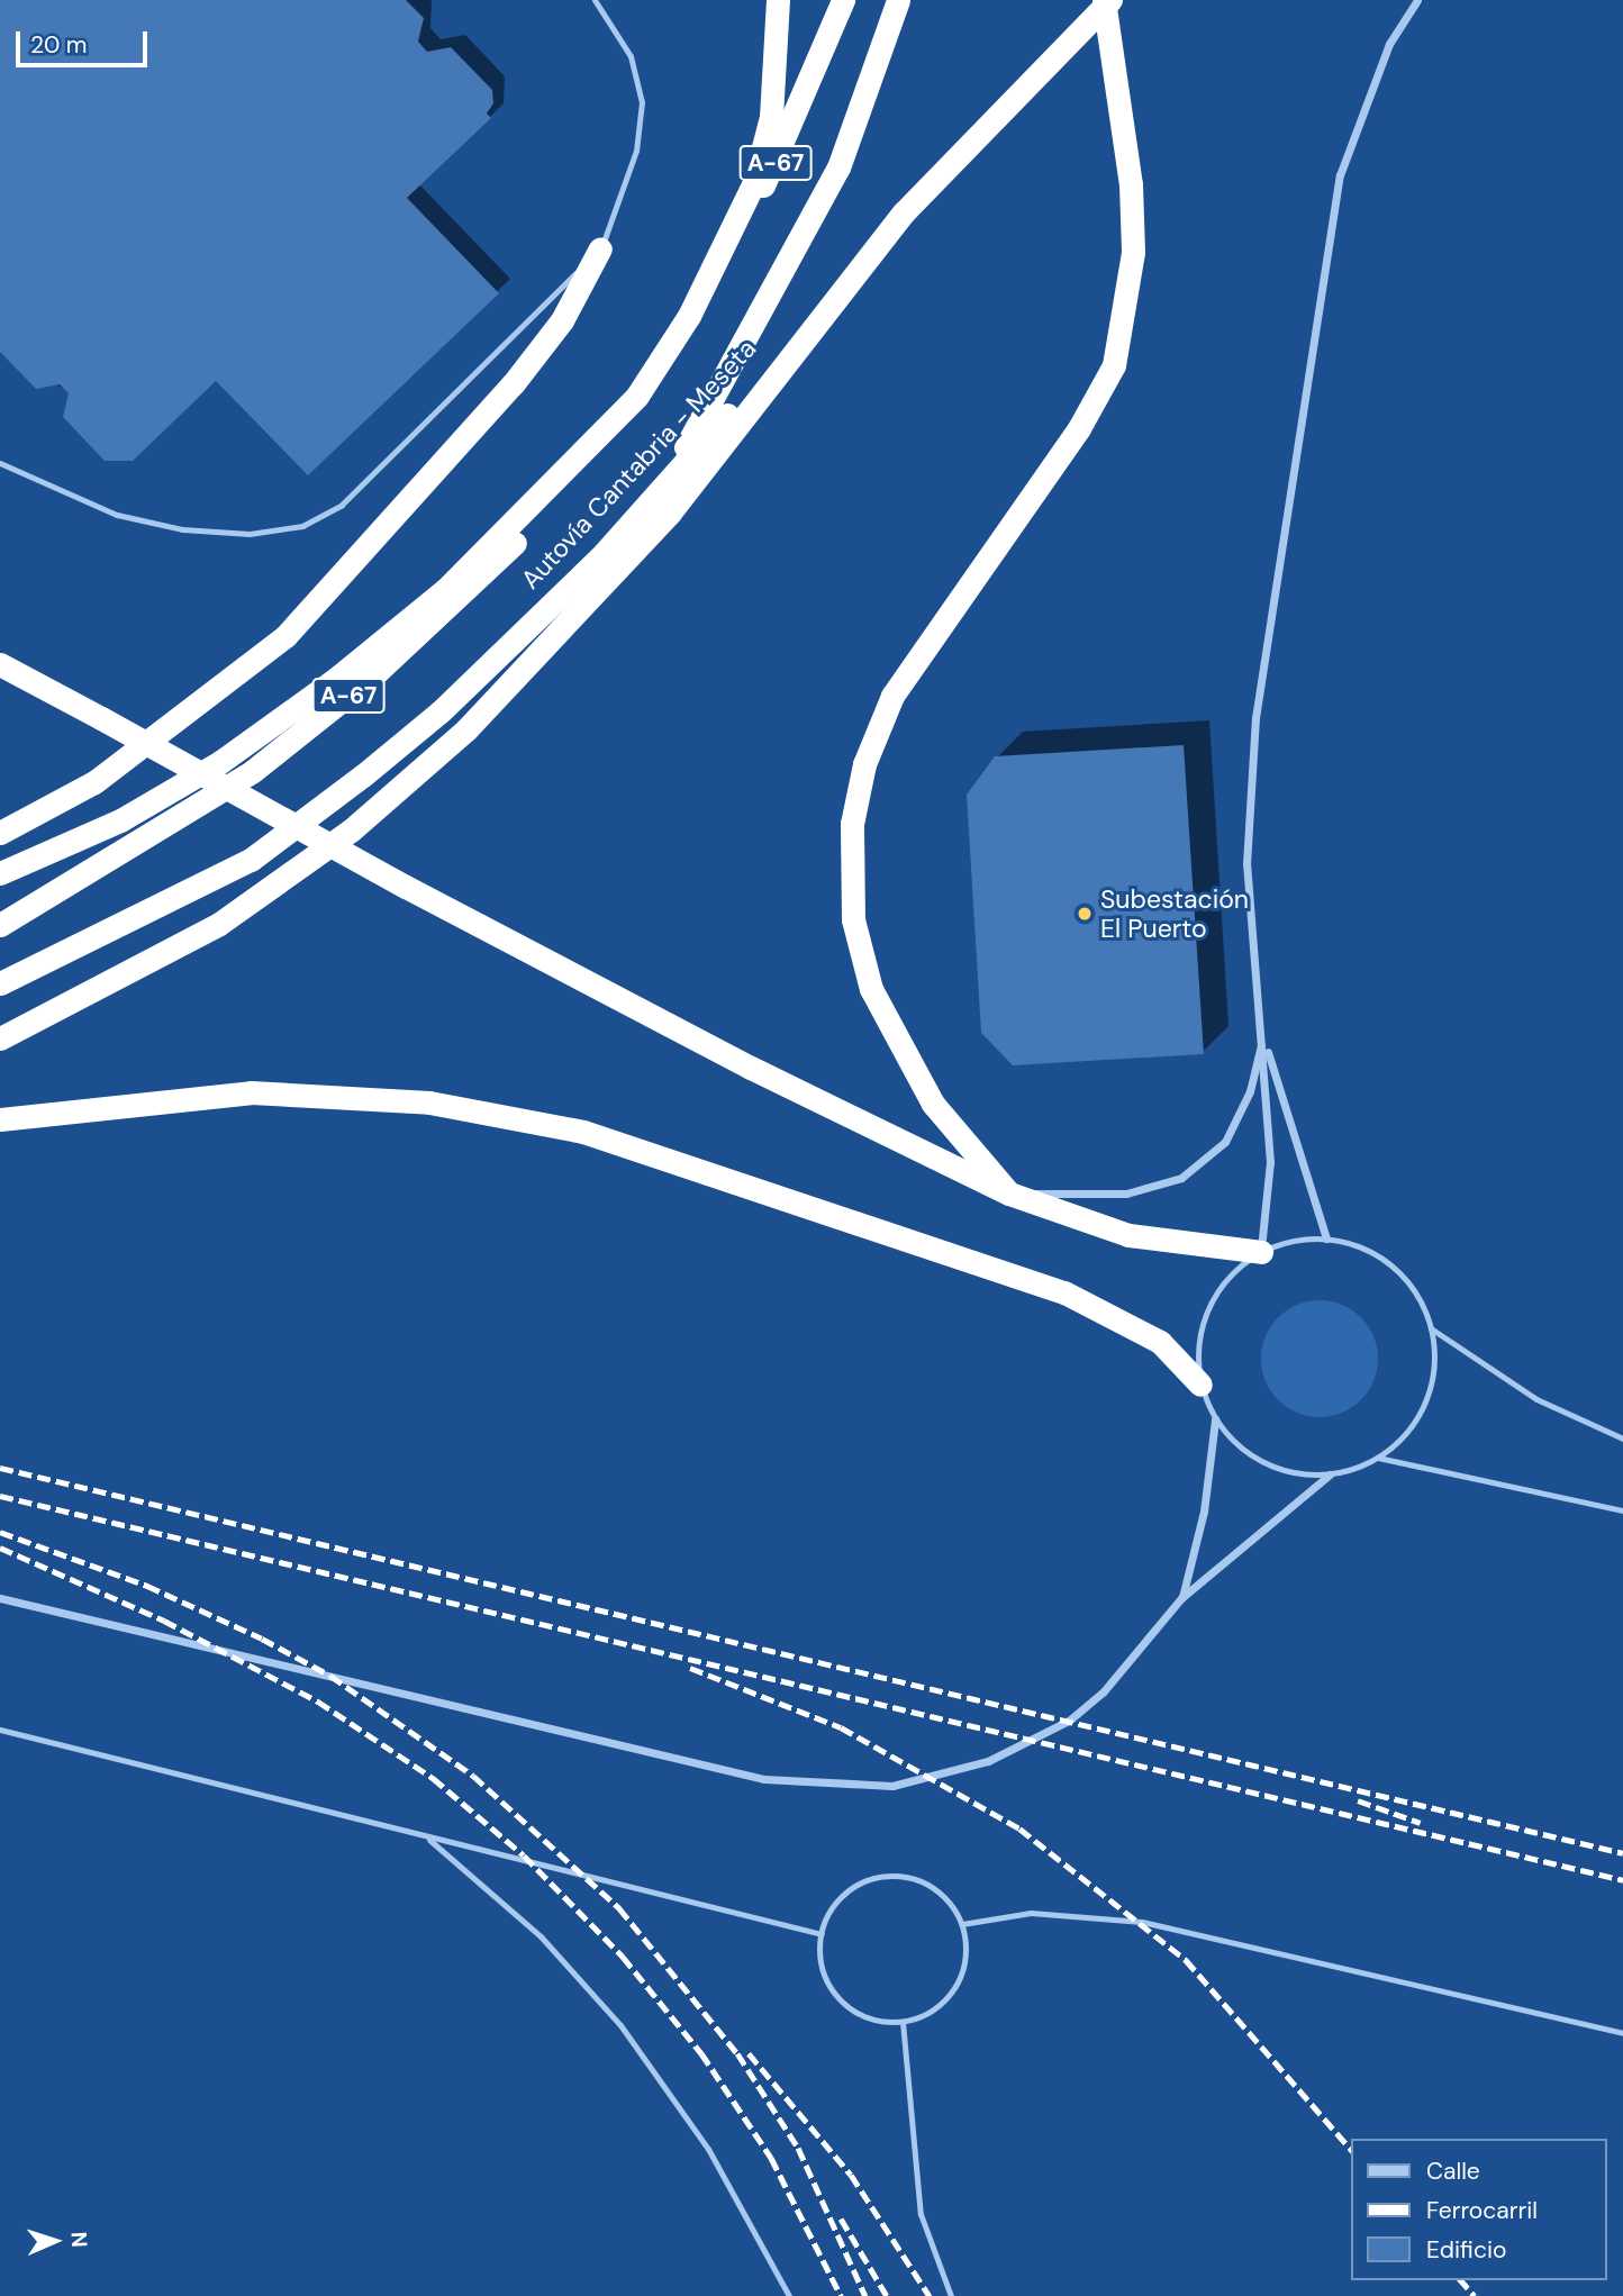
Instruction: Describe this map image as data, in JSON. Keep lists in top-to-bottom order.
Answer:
{
  "streets": {
    "highway": ["A-67", "Autovía Cantabria - Meseta"]
  },
  "crossings": [
    ["A-67", "Autovía Cantabria - Meseta"]
  ],
  "places": ["Subestación El Puerto"],
  "legend": ["Calle", "Ferrocarril", "Edificio"],
  "scale_bar": "20 m",
  "north": "right"
}
